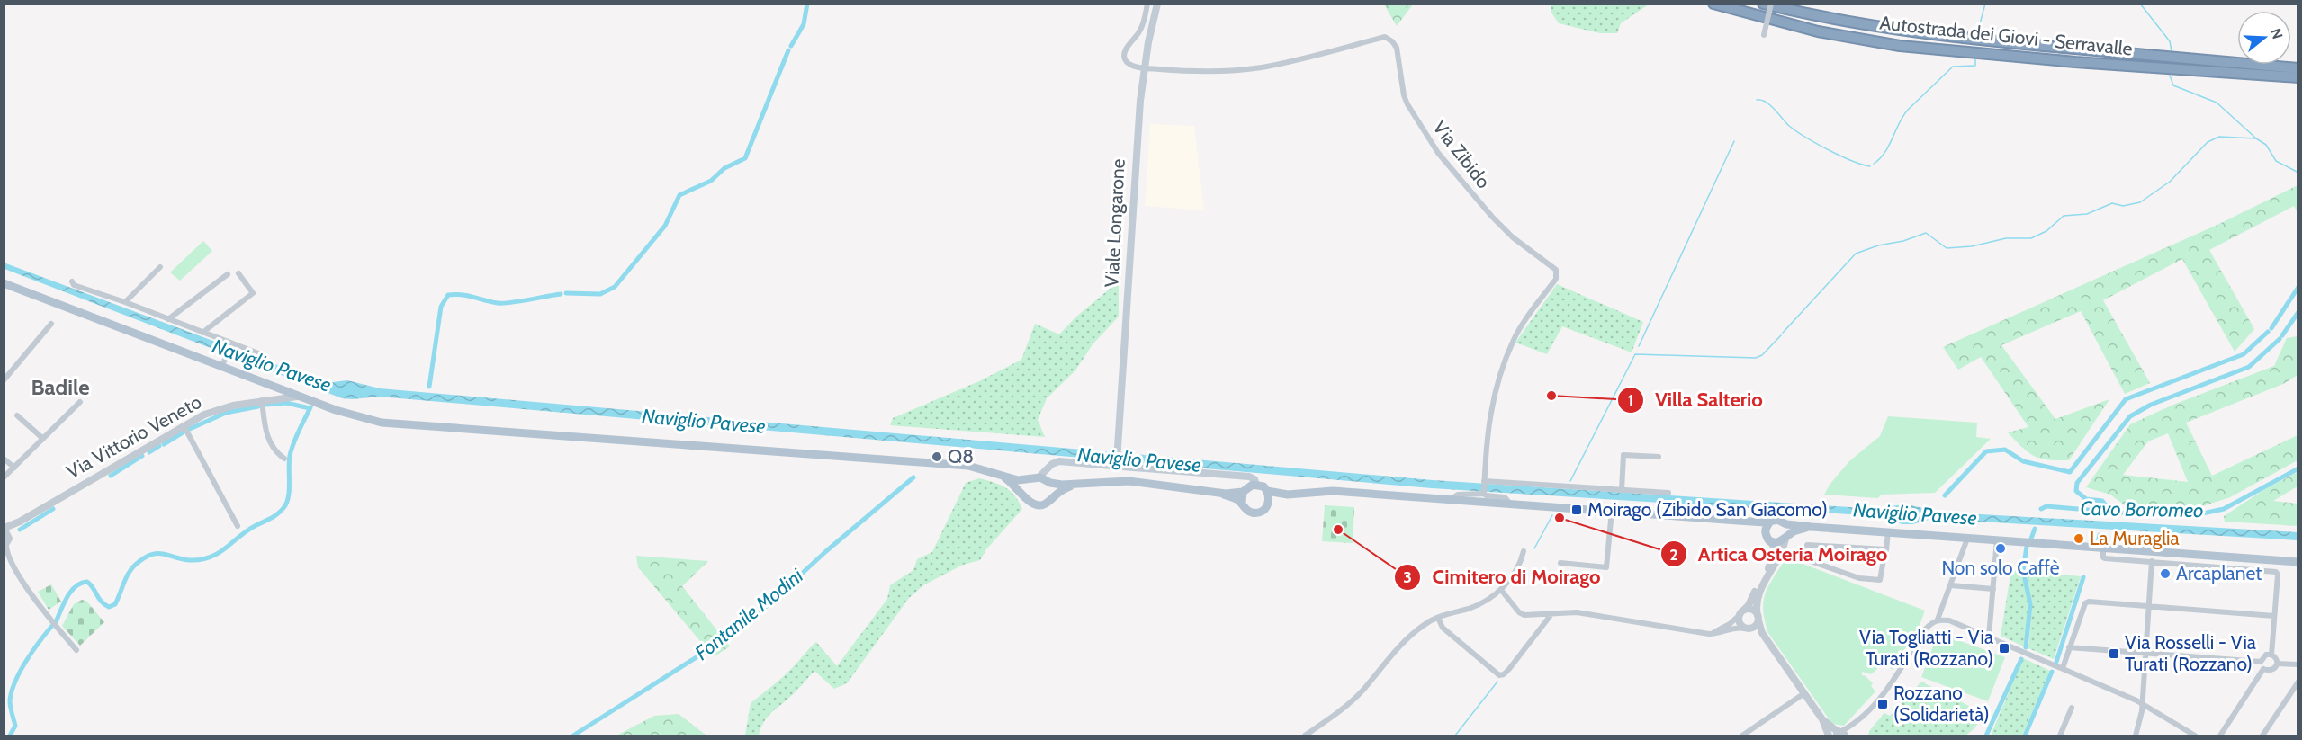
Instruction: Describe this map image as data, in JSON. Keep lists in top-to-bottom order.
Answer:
{
  "streets": {
    "highway": ["Autostrada dei Giovi - Serravalle"],
    "main road": ["Viale Longarone"],
    "street": ["Via Zibido", "Via Vittorio Veneto"]
  },
  "crossings": [
    ["Via Zibido", "Viale Longarone"]
  ],
  "districts": ["Badile"],
  "water": ["Naviglio Pavese", "Cavo Borromeo", "Fontanile Modini"],
  "places": {
    "other": [
      "Villa Salterio",
      "Q8",
      "Artica Osteria Moirago",
      "Cimitero di Moirago",
      "La Muraglia",
      "Non solo Caffè",
      "Arcaplanet"
    ],
    "transit": [
      "Moirago (Zibido San Giacomo)",
      "Via Togliatti - Via Turati (Rozzano)",
      "Via Rosselli - Via Turati (Rozzano)",
      "Rozzano (Solidarietà)"
    ]
  },
  "north": "right"
}
